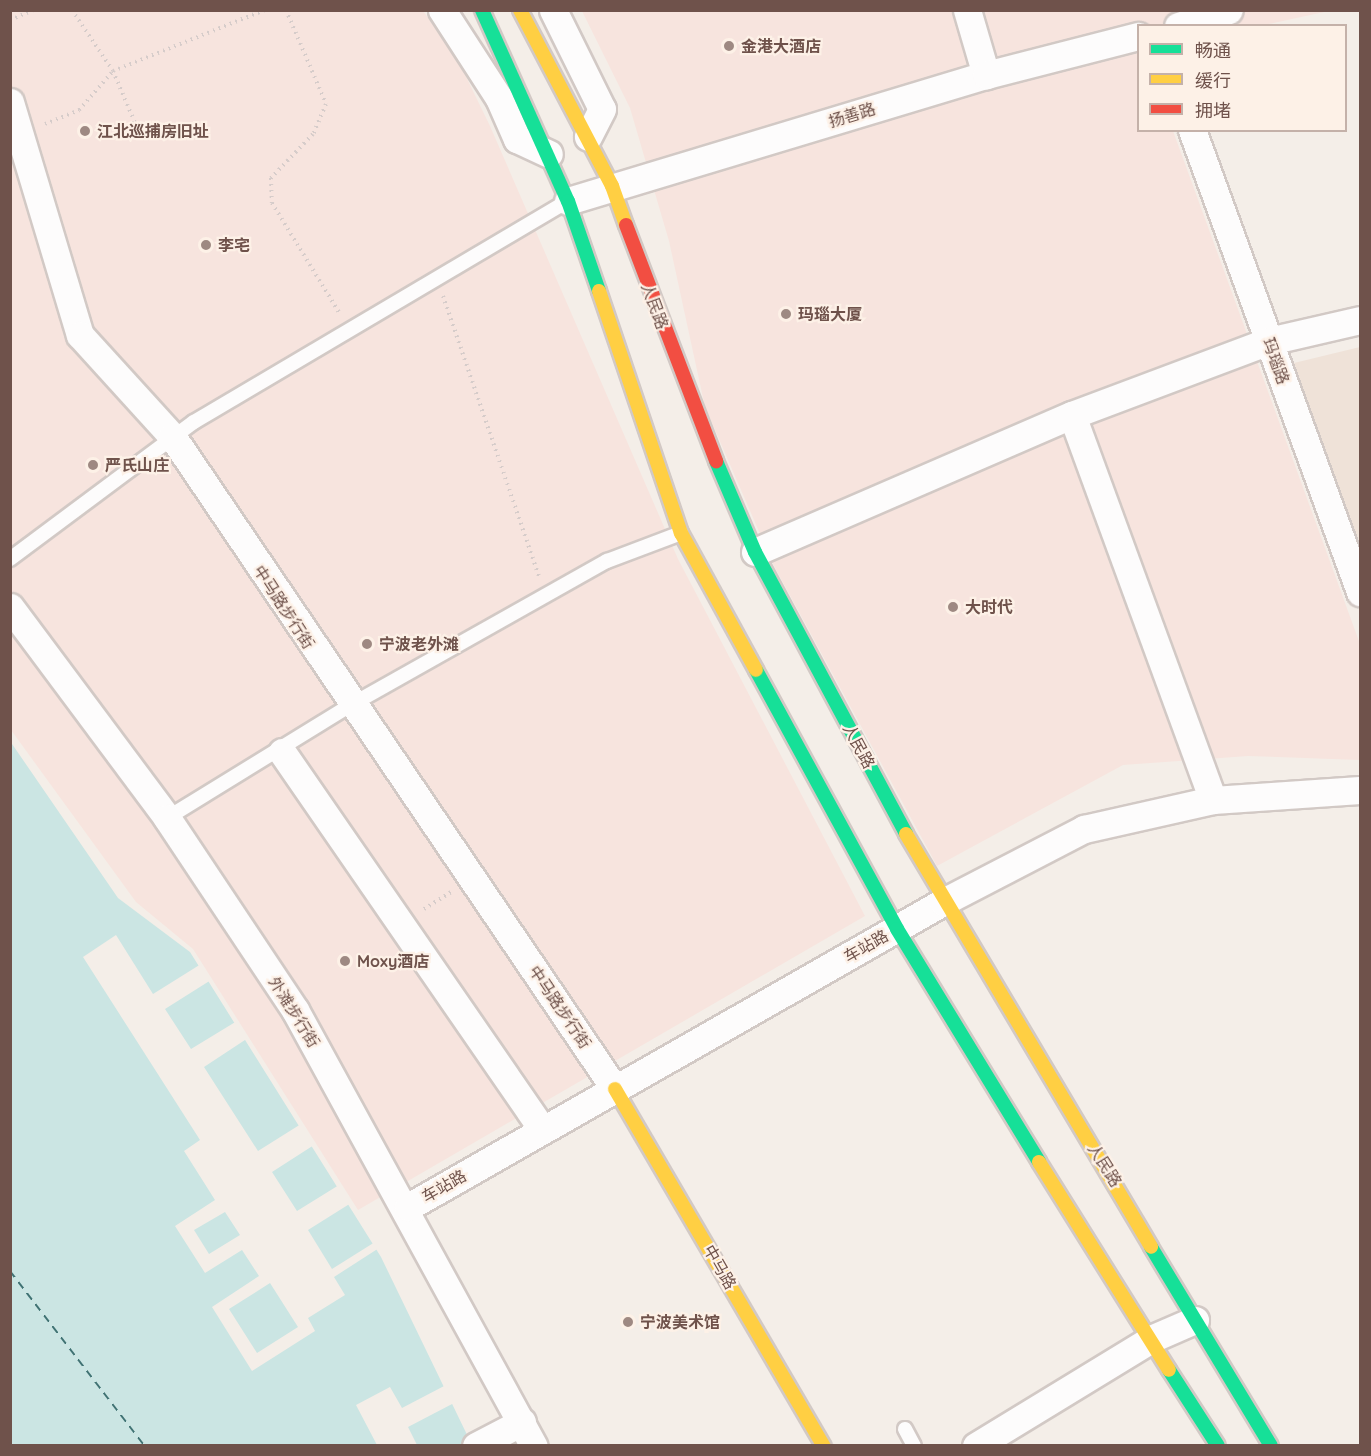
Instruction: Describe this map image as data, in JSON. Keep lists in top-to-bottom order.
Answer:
{
  "streets": {
    "main road": ["人民路", "中马路"],
    "street": [
      "扬善路",
      "玛瑙路",
      "中马路步行街",
      "车站路",
      "外滩步行街"
    ]
  },
  "crossings": [
    ["扬善路", "人民路"],
    ["人民路", "车站路"],
    ["中马路步行街", "车站路"],
    ["中马路步行街", "中马路"],
    ["车站路", "外滩步行街"],
    ["车站路", "中马路"]
  ],
  "places": [
    "金港大酒店",
    "江北巡捕房旧址",
    "李宅",
    "玛瑙大厦",
    "严氏山庄",
    "大时代",
    "宁波老外滩",
    "Moxy酒店",
    "宁波美术馆"
  ],
  "legend": ["畅通", "缓行", "拥堵"]
}
